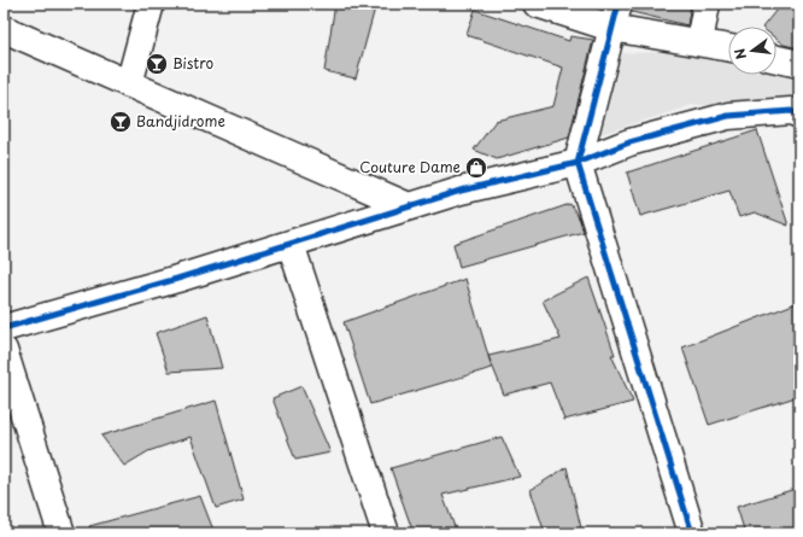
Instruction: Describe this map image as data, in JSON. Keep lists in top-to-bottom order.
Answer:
{
  "places": {
    "bar": ["Bistro", "Bandjidrome"],
    "shop": ["Couture Dame"]
  },
  "north": "left"
}
